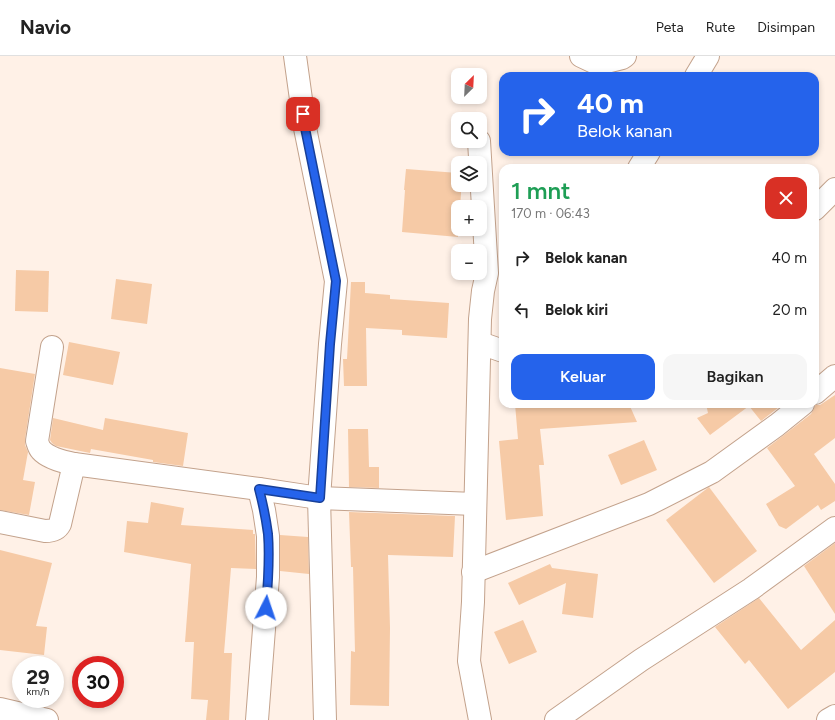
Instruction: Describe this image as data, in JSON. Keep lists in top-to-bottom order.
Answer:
{
  "north": "top right",
  "page": {
    "header": "Navio",
    "nav": ["Peta", "Rute", "Disimpan"],
    "map_buttons": ["+", "−"],
    "turn": ["40 m", "Belok kanan"],
    "heading": ["1 mnt", "170 m · 06:43"],
    "list": [
      {
        "name": "Belok kanan",
        "value": "40 m"
      },
      {
        "name": "Belok kiri",
        "value": "20 m"
      }
    ],
    "buttons": ["Keluar", "Bagikan"],
    "speed": "29 km/h",
    "limit": "30"
  }
}
